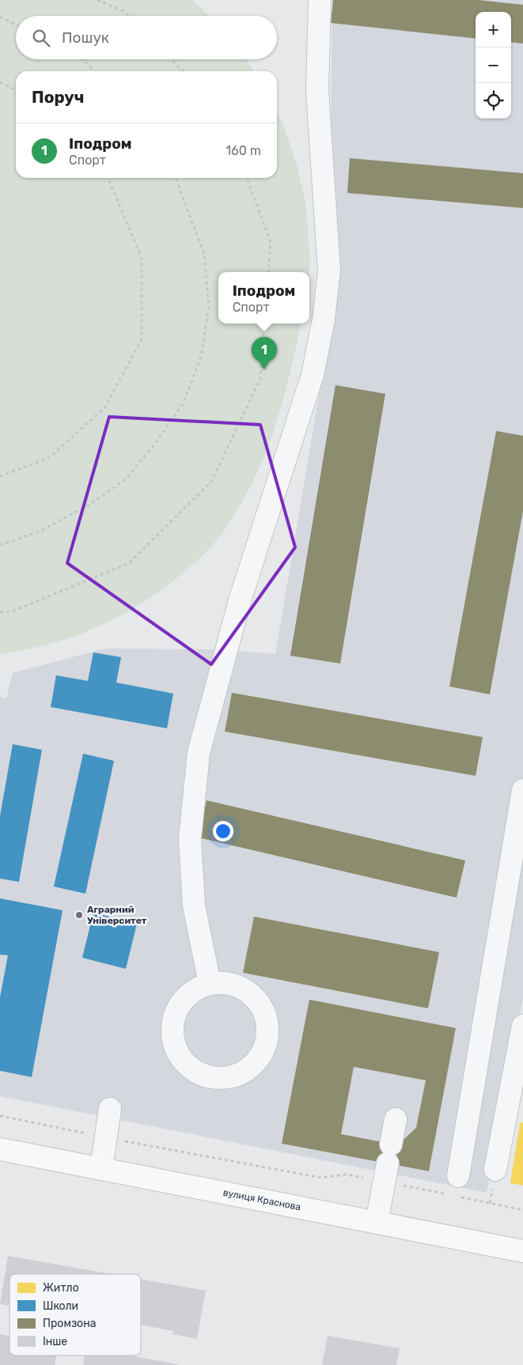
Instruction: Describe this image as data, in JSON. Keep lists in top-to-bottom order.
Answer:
{
  "streets": {
    "main road": ["вулиця Краснова"]
  },
  "places": ["Аграрний Університет"],
  "legend": [
    "Житло",
    "Школи",
    "Промзона",
    "Інше"
  ],
  "page": {
    "map_buttons": ["+", "−"],
    "search": "Пошук",
    "heading": "Поруч",
    "list": [
      {
        "mark": "1",
        "name": "Іподром",
        "note": "Спорт",
        "value": "160 m"
      }
    ],
    "popup": ["Іподром", "Спорт"],
    "pins": "1"
  }
}
